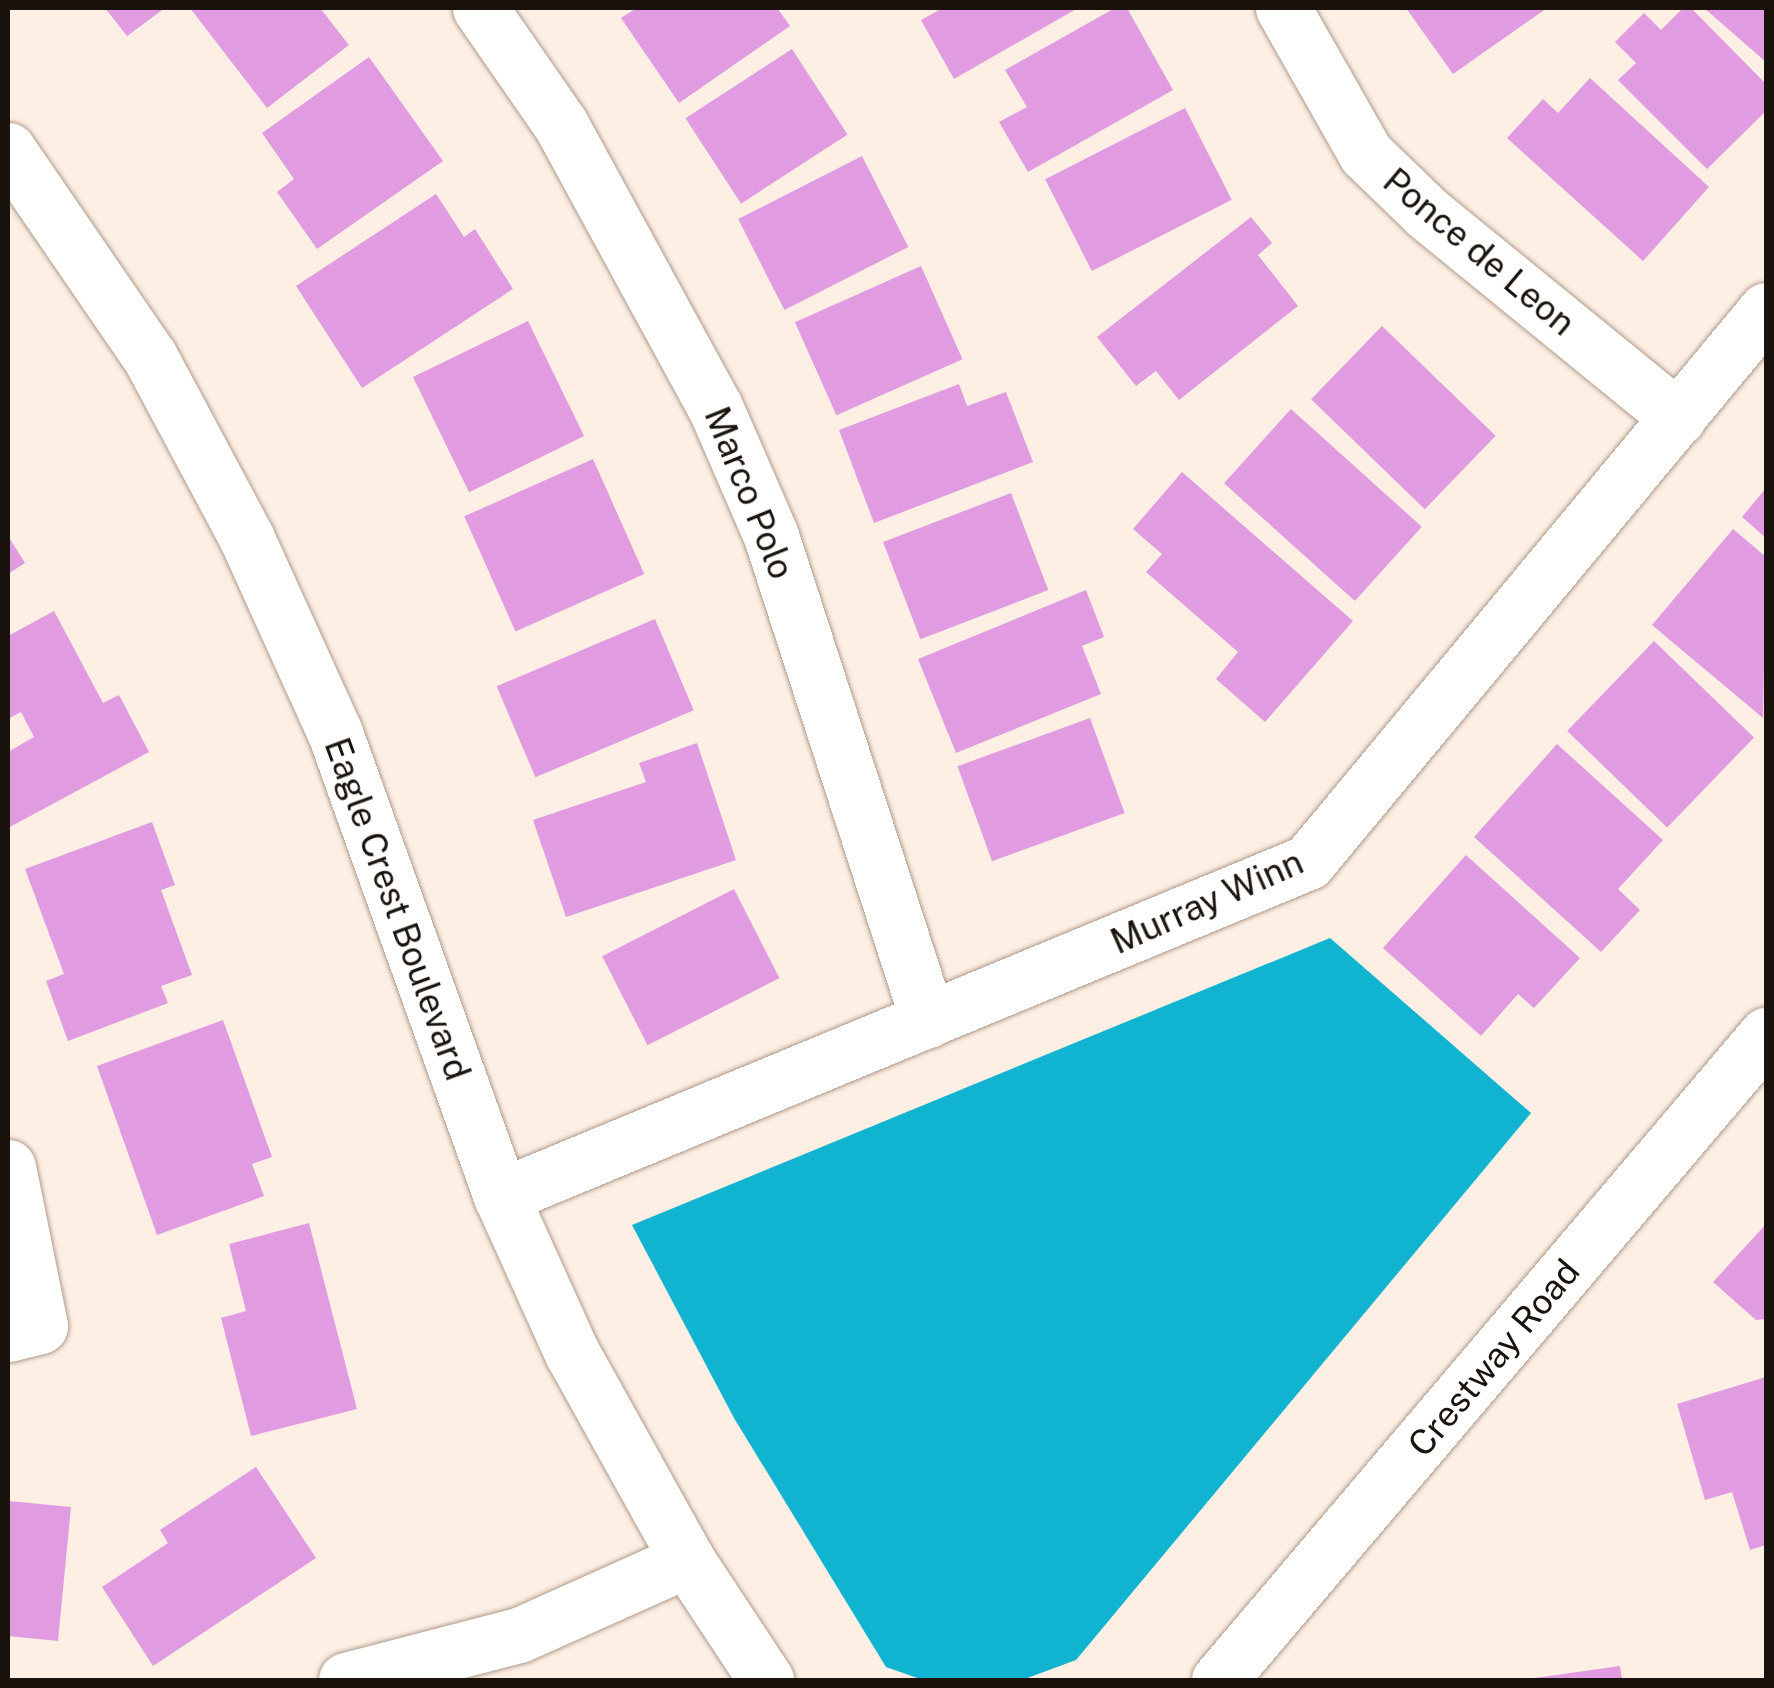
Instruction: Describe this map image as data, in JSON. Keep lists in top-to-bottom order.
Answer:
{
  "streets": {
    "street": [
      "Ponce de Leon",
      "Marco Polo",
      "Murray Winn",
      "Eagle Crest Boulevard",
      "Crestway Road"
    ]
  },
  "crossings": [
    ["Ponce de Leon", "Murray Winn"],
    ["Marco Polo", "Murray Winn"],
    ["Murray Winn", "Eagle Crest Boulevard"]
  ]
}
